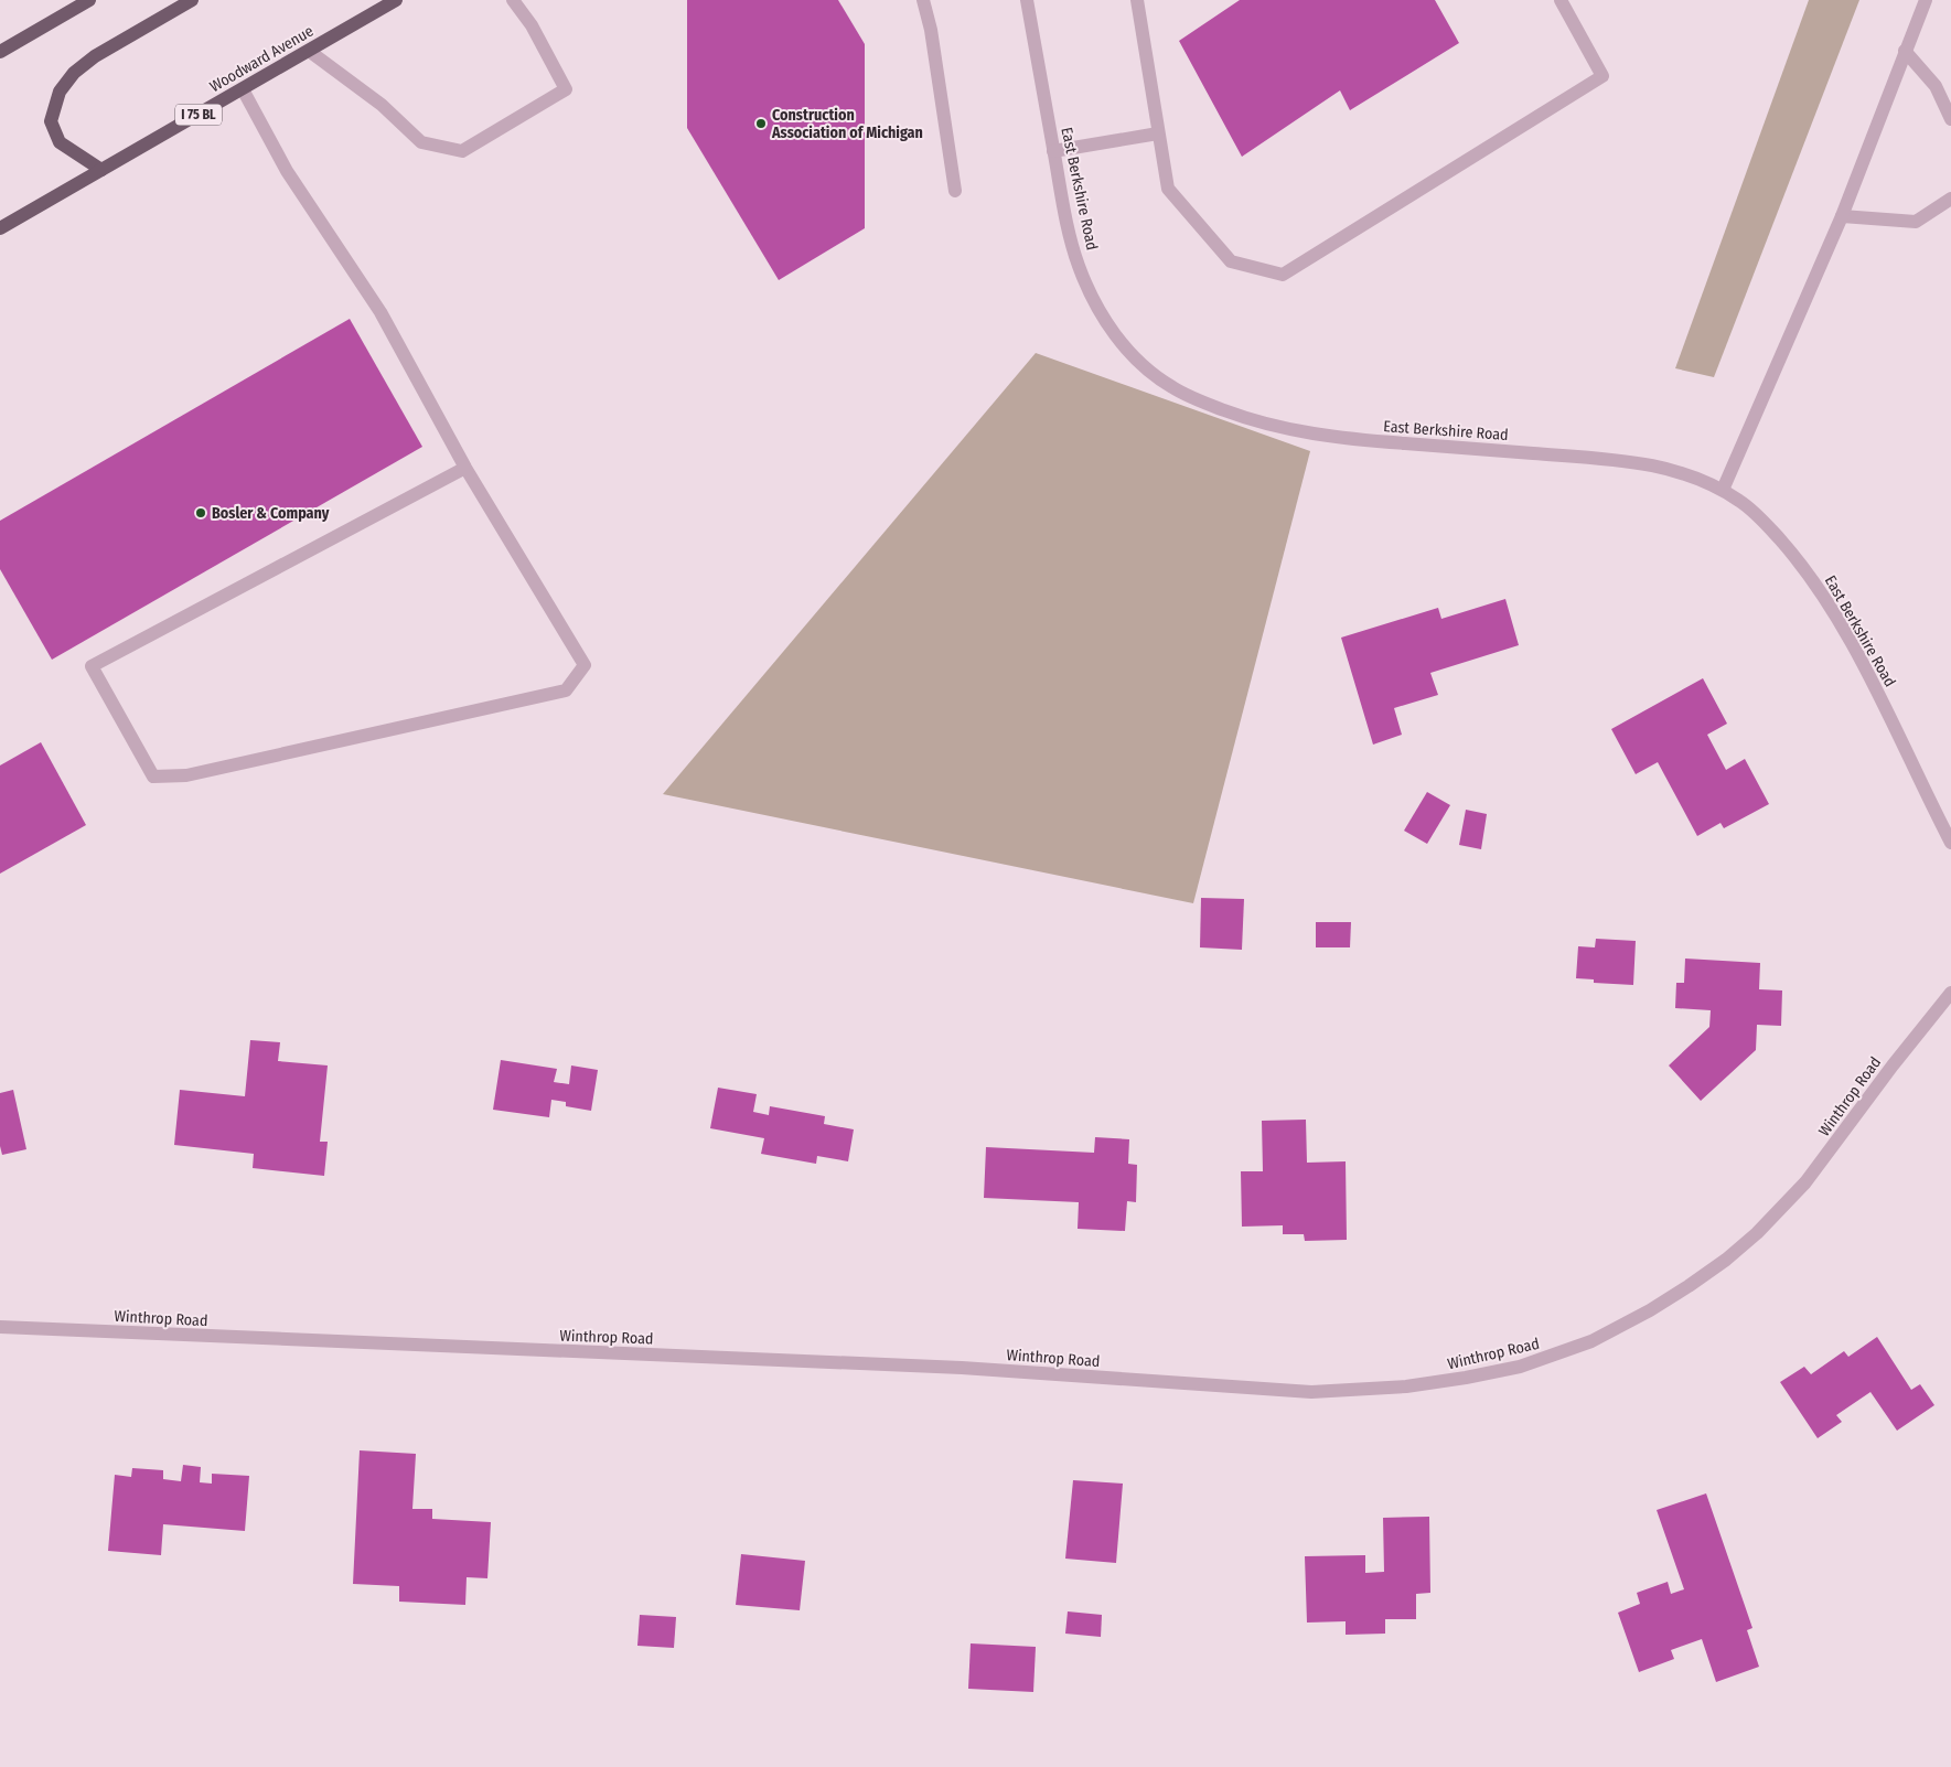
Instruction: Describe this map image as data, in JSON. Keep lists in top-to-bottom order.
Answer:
{
  "streets": {
    "main road": ["Woodward Avenue", "I 75 BL"],
    "street": ["East Berkshire Road", "Winthrop Road"]
  },
  "places": ["Construction Association of Michigan", "Bosler & Company"]
}
